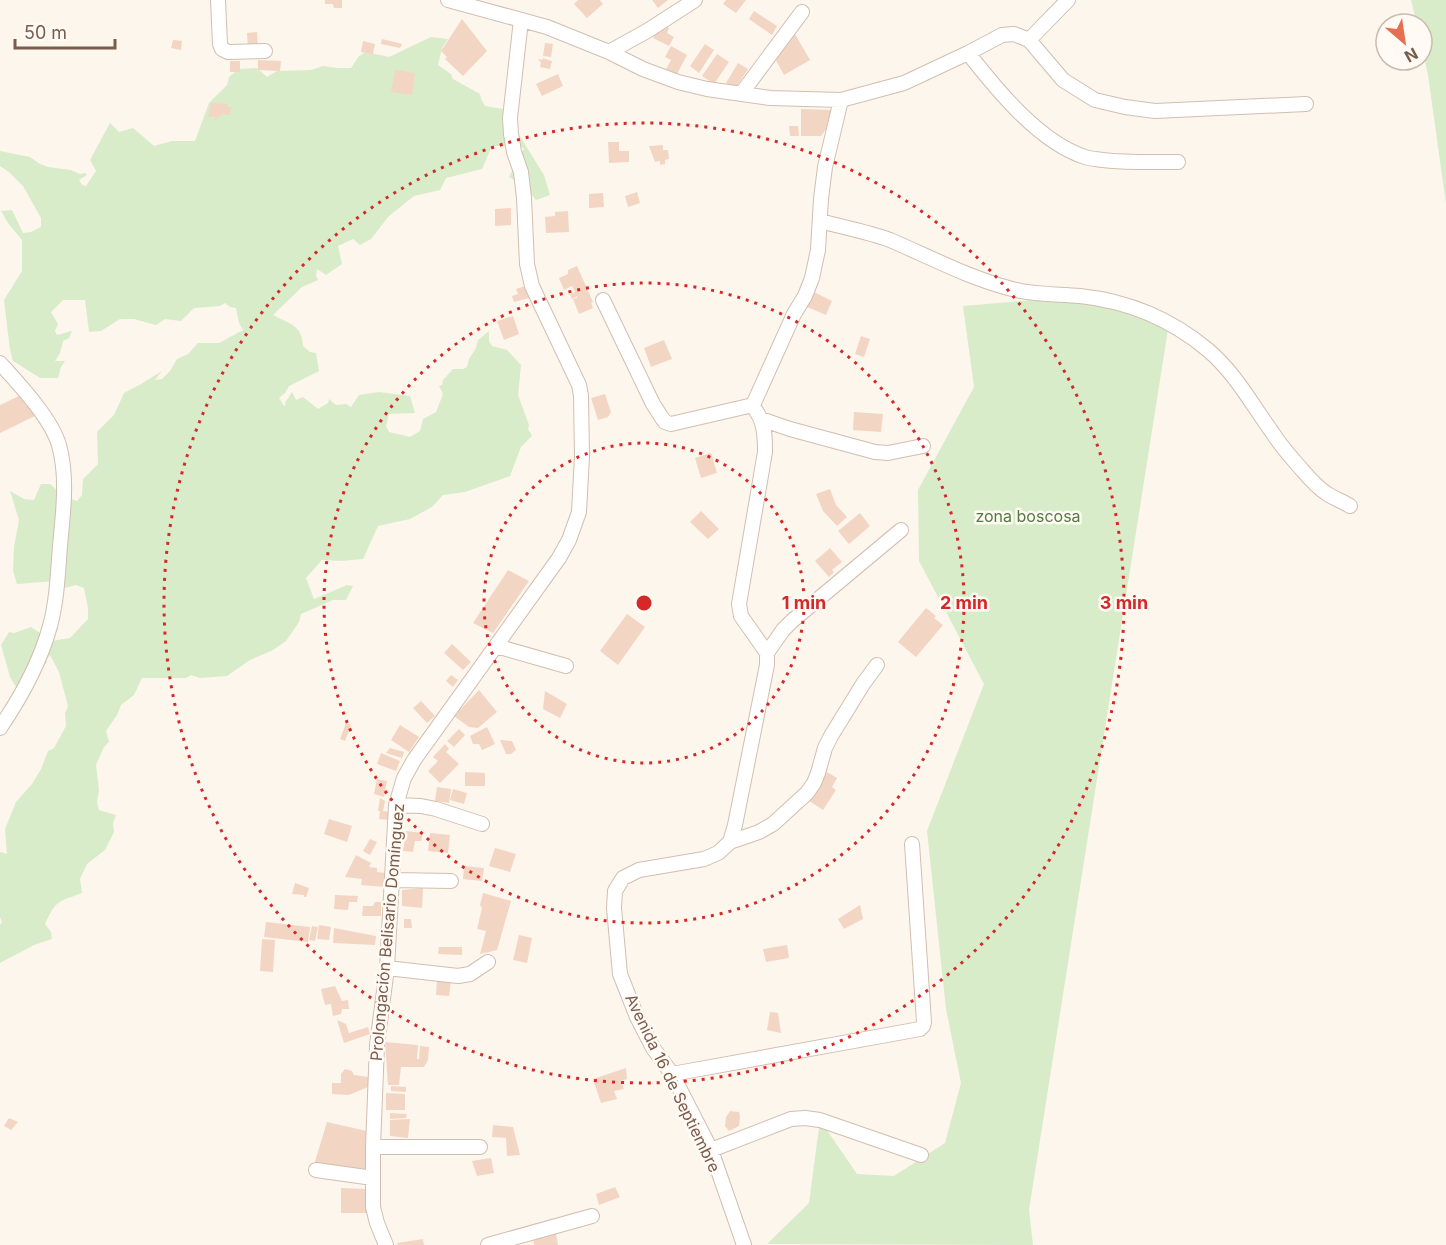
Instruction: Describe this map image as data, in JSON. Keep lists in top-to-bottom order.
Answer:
{
  "streets": {
    "street": ["Prolongación Belisario Domínguez", "Avenida 16 de Septiembre"]
  },
  "parks": ["zona boscosa"],
  "scale_bar": "50 m",
  "north": "bottom right",
  "rings": ["1 min", "2 min", "3 min"]
}
